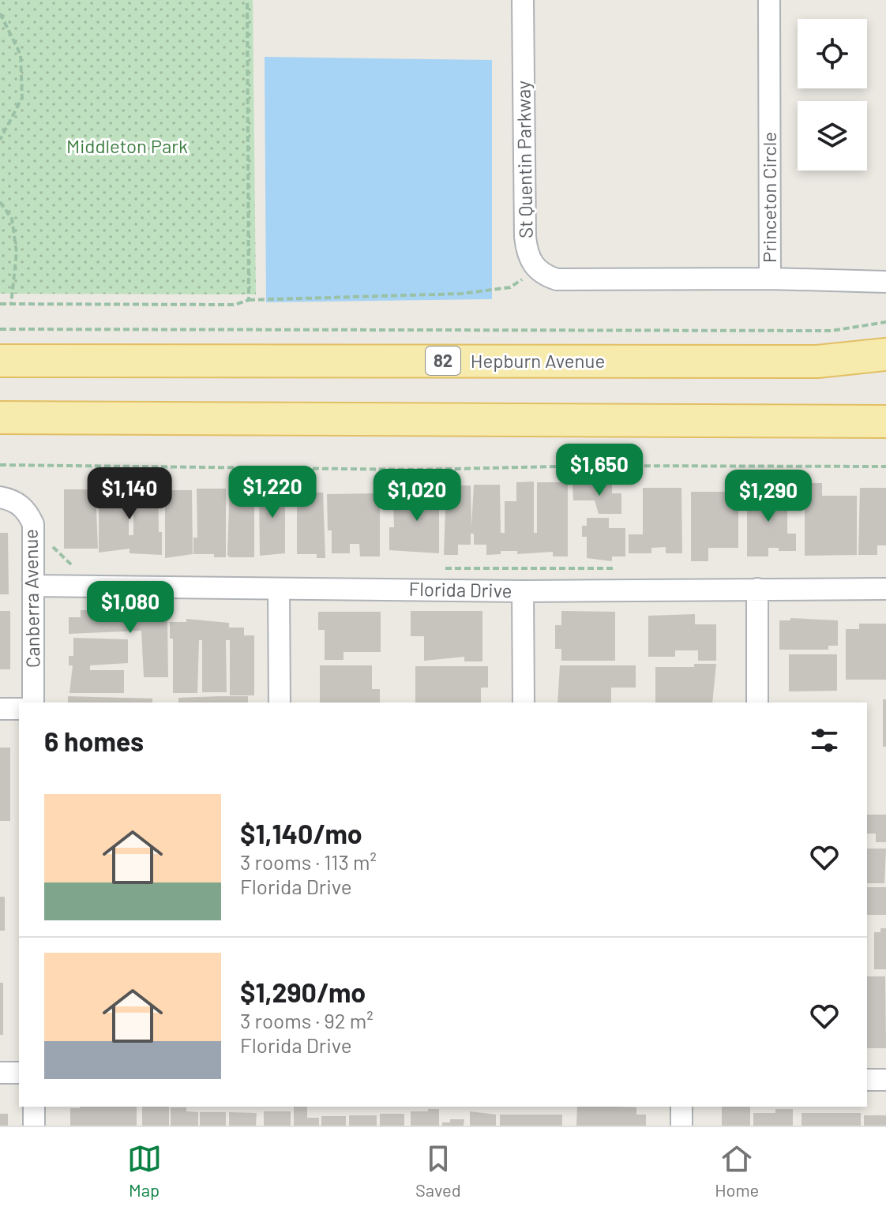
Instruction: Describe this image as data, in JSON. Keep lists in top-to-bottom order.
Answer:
{
  "streets": {
    "main road": ["82", "Hepburn Avenue"],
    "street": [
      "St Quentin Parkway",
      "Princeton Circle",
      "Florida Drive",
      "Canberra Avenue"
    ]
  },
  "crossings": [
    ["Florida Drive", "Canberra Avenue"]
  ],
  "parks": ["Middleton Park"],
  "page": {
    "price": [
      "$1,650",
      "$1,220",
      "$1,140",
      "$1,020",
      "$1,290",
      "$1,080"
    ],
    "heading": "6 homes",
    "list": [
      {
        "name": "$1,140/mo",
        "note": "3 rooms · 113 m² · Florida Drive"
      },
      {
        "name": "$1,290/mo",
        "note": "3 rooms · 92 m² · Florida Drive"
      }
    ],
    "tabs": ["Map", "Saved", "Home"]
  }
}
